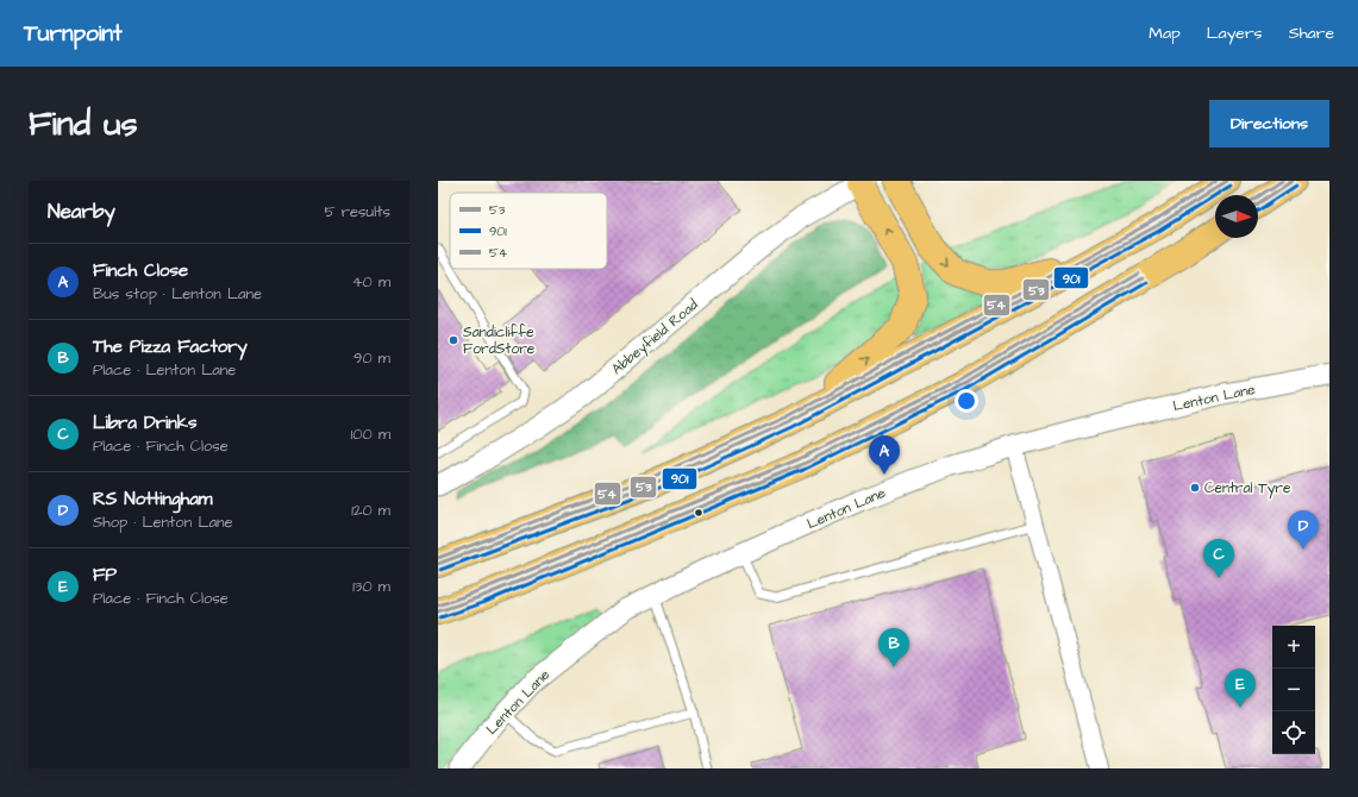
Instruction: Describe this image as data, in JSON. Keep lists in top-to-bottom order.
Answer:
{
  "streets": {
    "street": ["Abbeyfield Road", "Lenton Lane"]
  },
  "places": ["Sandicliffe FordStore", "Central Tyre"],
  "lines": ["transit line 53", "transit line 54", "transit line 901"],
  "legend": ["53", "901", "54"],
  "north": "right",
  "page": {
    "header": "Turnpoint",
    "nav": ["Map", "Layers", "Share"],
    "buttons": "Directions",
    "title": "Find us",
    "heading": ["Nearby", "5 results"],
    "list": [
      {
        "mark": "A",
        "name": "Finch Close",
        "note": "Bus stop · Lenton Lane",
        "value": "40 m"
      },
      {
        "mark": "B",
        "name": "The Pizza Factory",
        "note": "Place · Lenton Lane",
        "value": "90 m"
      },
      {
        "mark": "C",
        "name": "Libra Drinks",
        "note": "Place · Finch Close",
        "value": "100 m"
      },
      {
        "mark": "D",
        "name": "RS Nottingham",
        "note": "Shop · Lenton Lane",
        "value": "120 m"
      },
      {
        "mark": "E",
        "name": "FP",
        "note": "Place · Finch Close",
        "value": "130 m"
      }
    ],
    "pins": [
      "A",
      "D",
      "C",
      "B",
      "E"
    ],
    "map_buttons": ["+", "−"]
  }
}
